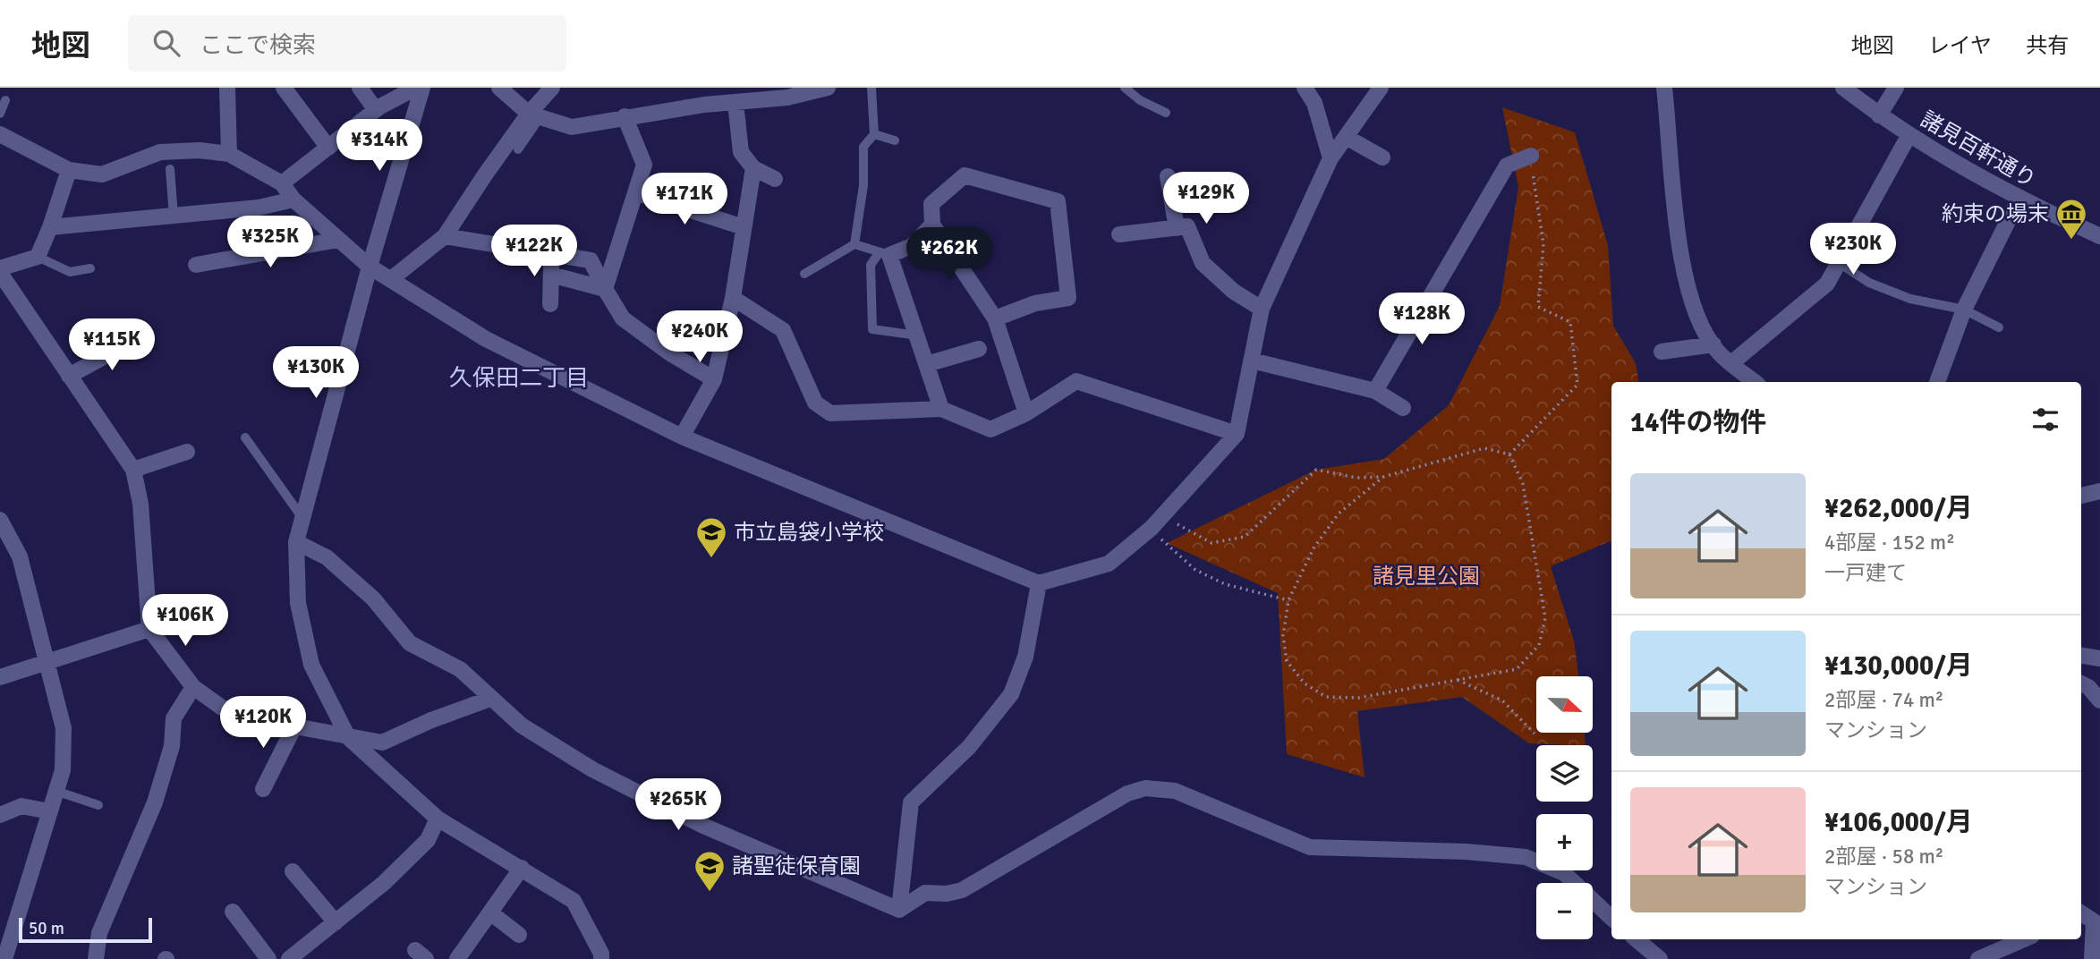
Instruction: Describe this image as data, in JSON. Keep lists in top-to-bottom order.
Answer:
{
  "streets": {
    "street": ["諸見百軒通り"]
  },
  "districts": ["久保田二丁目"],
  "parks": ["諸見里公園"],
  "places": {
    "museum": ["約束の場末"],
    "school or university": ["市立島袋小学校", "諸聖徒保育園"]
  },
  "scale_bar": "50 m",
  "north": "right",
  "page": {
    "header": "地図",
    "search": "ここで検索",
    "nav": ["地図", "レイヤ", "共有"],
    "price": [
      "¥314K",
      "¥129K",
      "¥171K",
      "¥325K",
      "¥230K",
      "¥122K",
      "¥262K",
      "¥128K",
      "¥240K",
      "¥115K",
      "¥130K",
      "¥106K",
      "¥120K",
      "¥265K"
    ],
    "heading": "14件の物件",
    "list": [
      {
        "name": "¥262,000/月",
        "note": "4部屋 · 152 m² · 一戸建て"
      },
      {
        "name": "¥130,000/月",
        "note": "2部屋 · 74 m² · マンション"
      },
      {
        "name": "¥106,000/月",
        "note": "2部屋 · 58 m² · マンション"
      }
    ],
    "map_buttons": ["+", "−"],
    "scale": "50 m"
  }
}
